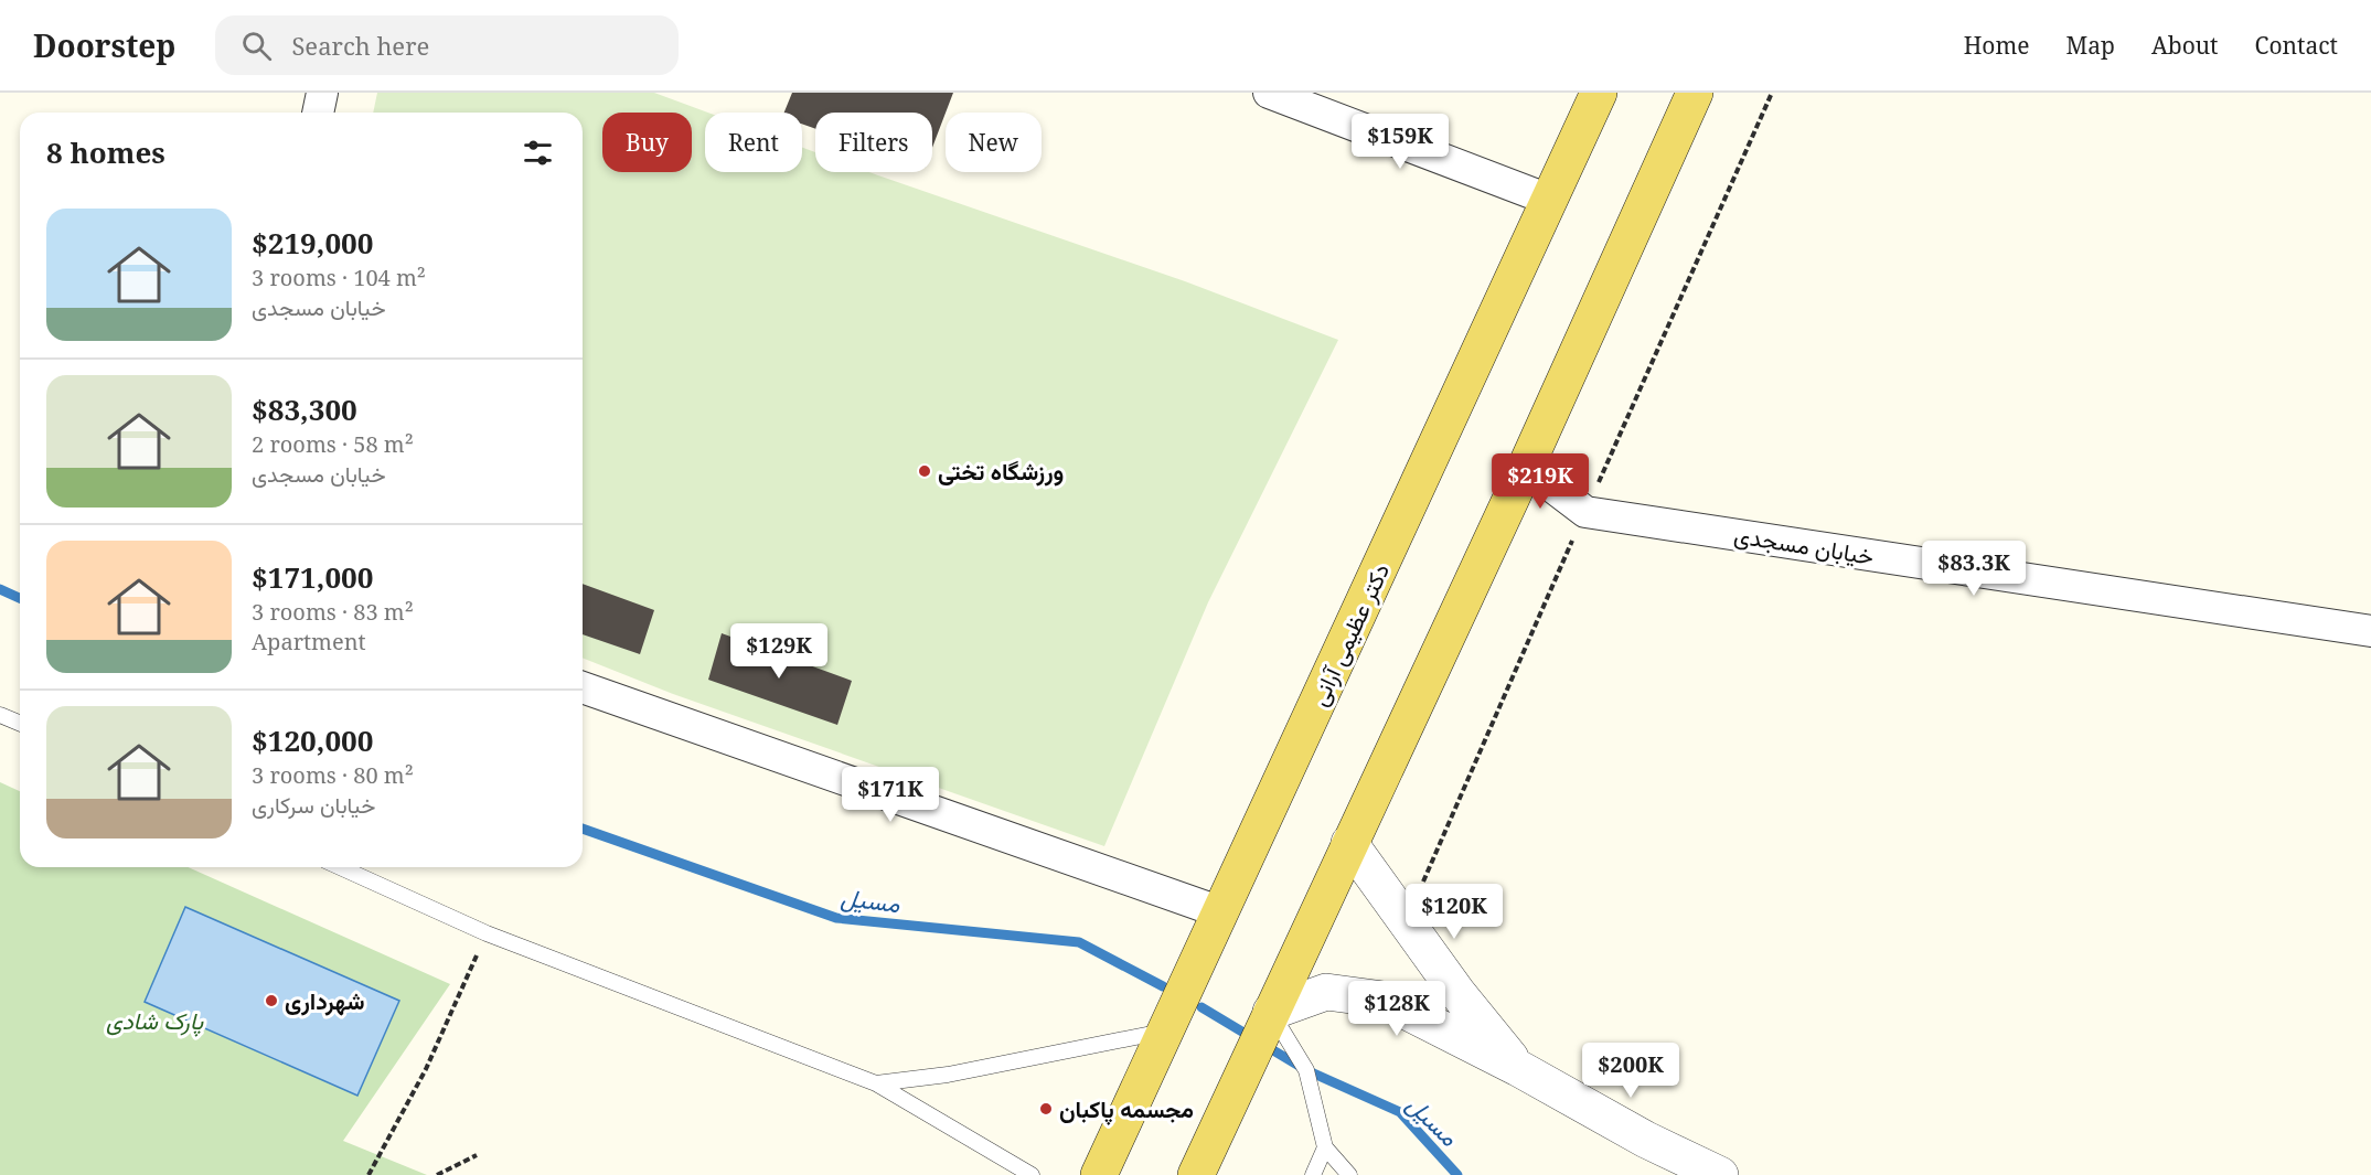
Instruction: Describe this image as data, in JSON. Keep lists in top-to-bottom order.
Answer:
{
  "streets": {
    "main road": ["دکتر عظیمی آرانی"],
    "street": ["خیابان مسجدی"]
  },
  "water": ["مسیل"],
  "parks": ["پارک شادی"],
  "places": ["ورزشگاه تختی", "شهرداری", "مجسمه پاکبان"],
  "page": {
    "header": "Doorstep",
    "search": "Search here",
    "nav": [
      "Home",
      "Map",
      "About",
      "Contact"
    ],
    "chip": [
      "Buy",
      "Rent",
      "Filters",
      "New"
    ],
    "heading": "8 homes",
    "price": [
      "$159K",
      "$219K",
      "$83.3K",
      "$129K",
      "$171K",
      "$120K",
      "$128K",
      "$200K"
    ],
    "list": [
      {
        "name": "$219,000",
        "note": "3 rooms · 104 m² · خیابان مسجدی"
      },
      {
        "name": "$83,300",
        "note": "2 rooms · 58 m² · خیابان مسجدی"
      },
      {
        "name": "$171,000",
        "note": "3 rooms · 83 m² · Apartment"
      },
      {
        "name": "$120,000",
        "note": "3 rooms · 80 m² · خیابان سرکاری"
      }
    ]
  }
}
